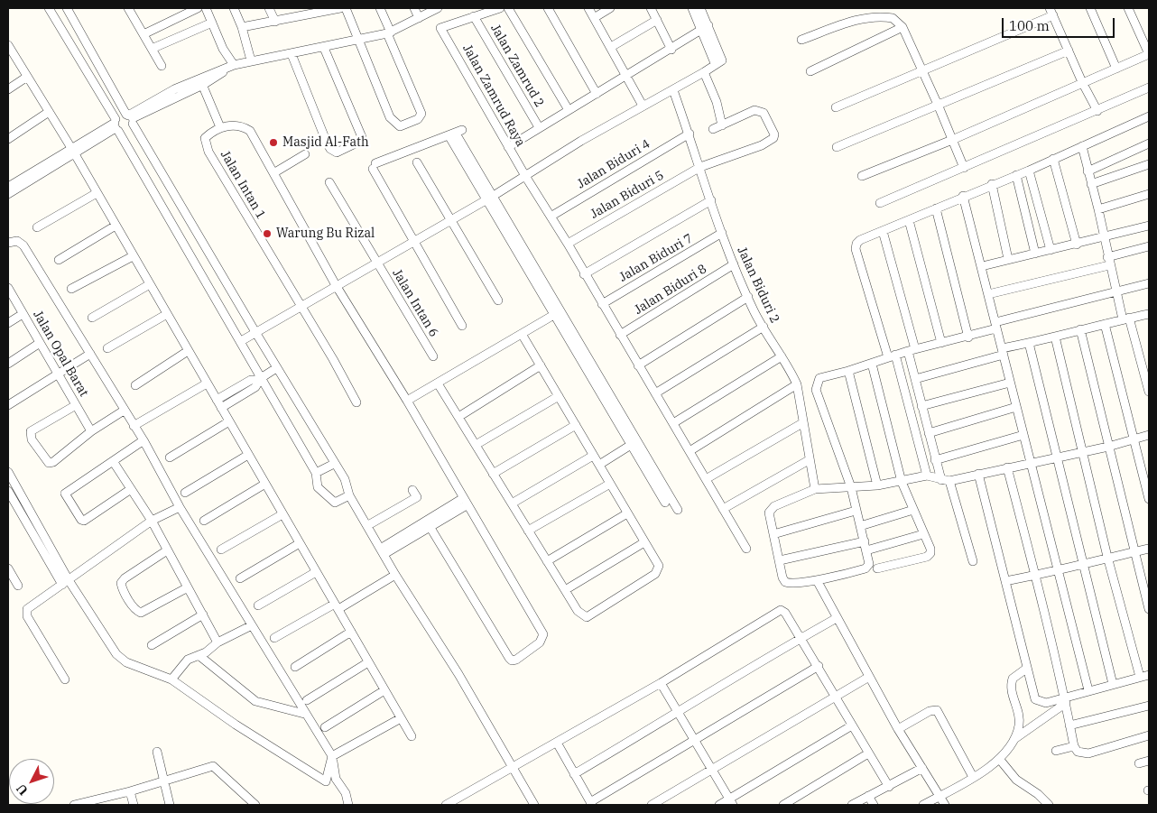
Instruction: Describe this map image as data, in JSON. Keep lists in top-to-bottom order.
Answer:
{
  "streets": {
    "street": [
      "Jalan Zamrud 2",
      "Jalan Zamrud Raya",
      "Jalan Biduri 4",
      "Jalan Intan 1",
      "Jalan Biduri 5",
      "Jalan Biduri 7",
      "Jalan Biduri 2",
      "Jalan Biduri 8",
      "Jalan Intan 6",
      "Jalan Opal Barat"
    ]
  },
  "crossings": [
    ["Jalan Zamrud 2", "Jalan Zamrud Raya"],
    ["Jalan Zamrud Raya", "Jalan Biduri 4"],
    ["Jalan Zamrud Raya", "Jalan Biduri 5"],
    ["Jalan Zamrud Raya", "Jalan Biduri 7"],
    ["Jalan Zamrud Raya", "Jalan Biduri 8"],
    ["Jalan Biduri 4", "Jalan Biduri 2"],
    ["Jalan Biduri 5", "Jalan Biduri 2"],
    ["Jalan Biduri 7", "Jalan Biduri 2"],
    ["Jalan Biduri 2", "Jalan Biduri 8"]
  ],
  "places": ["Masjid Al-Fath", "Warung Bu Rizal"],
  "scale_bar": "100 m",
  "north": "bottom left"
}
